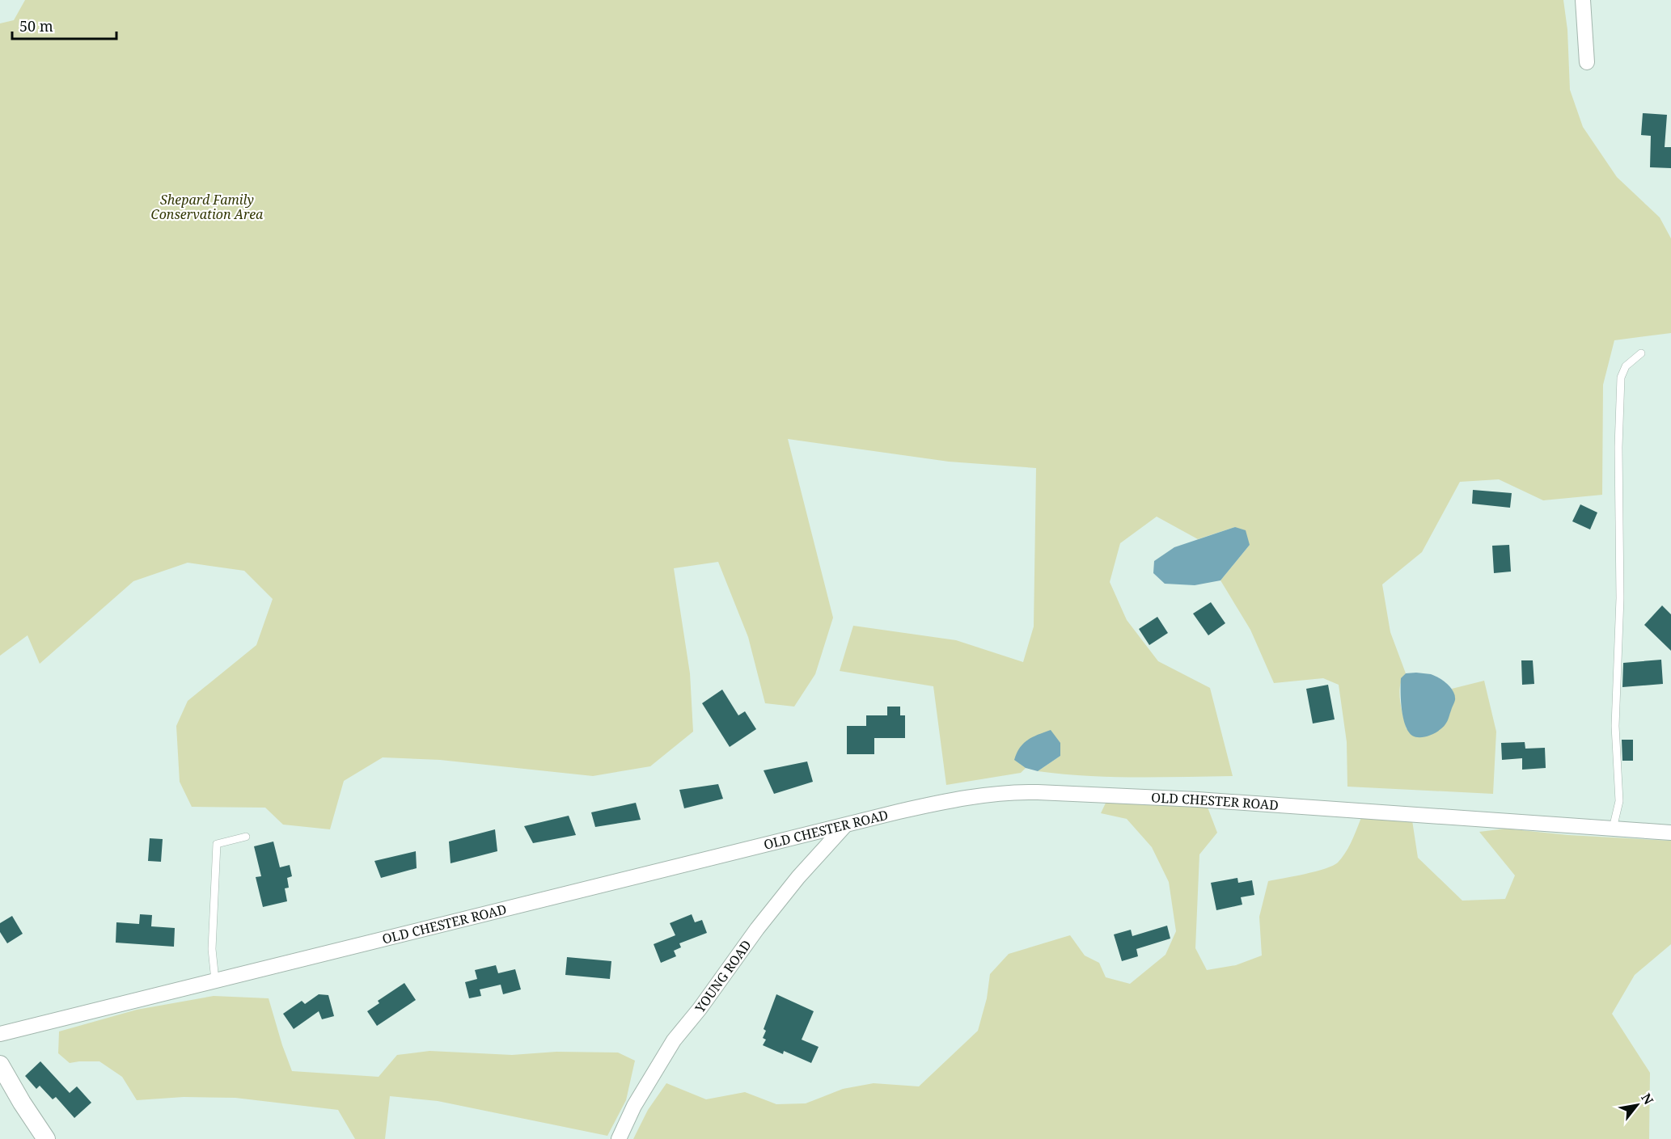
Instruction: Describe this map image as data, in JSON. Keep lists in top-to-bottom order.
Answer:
{
  "streets": {
    "street": ["OLD CHESTER ROAD", "YOUNG ROAD"]
  },
  "crossings": [
    ["OLD CHESTER ROAD", "YOUNG ROAD"]
  ],
  "parks": ["Shepard Family Conservation Area"],
  "scale_bar": "50 m",
  "north": "top right"
}
